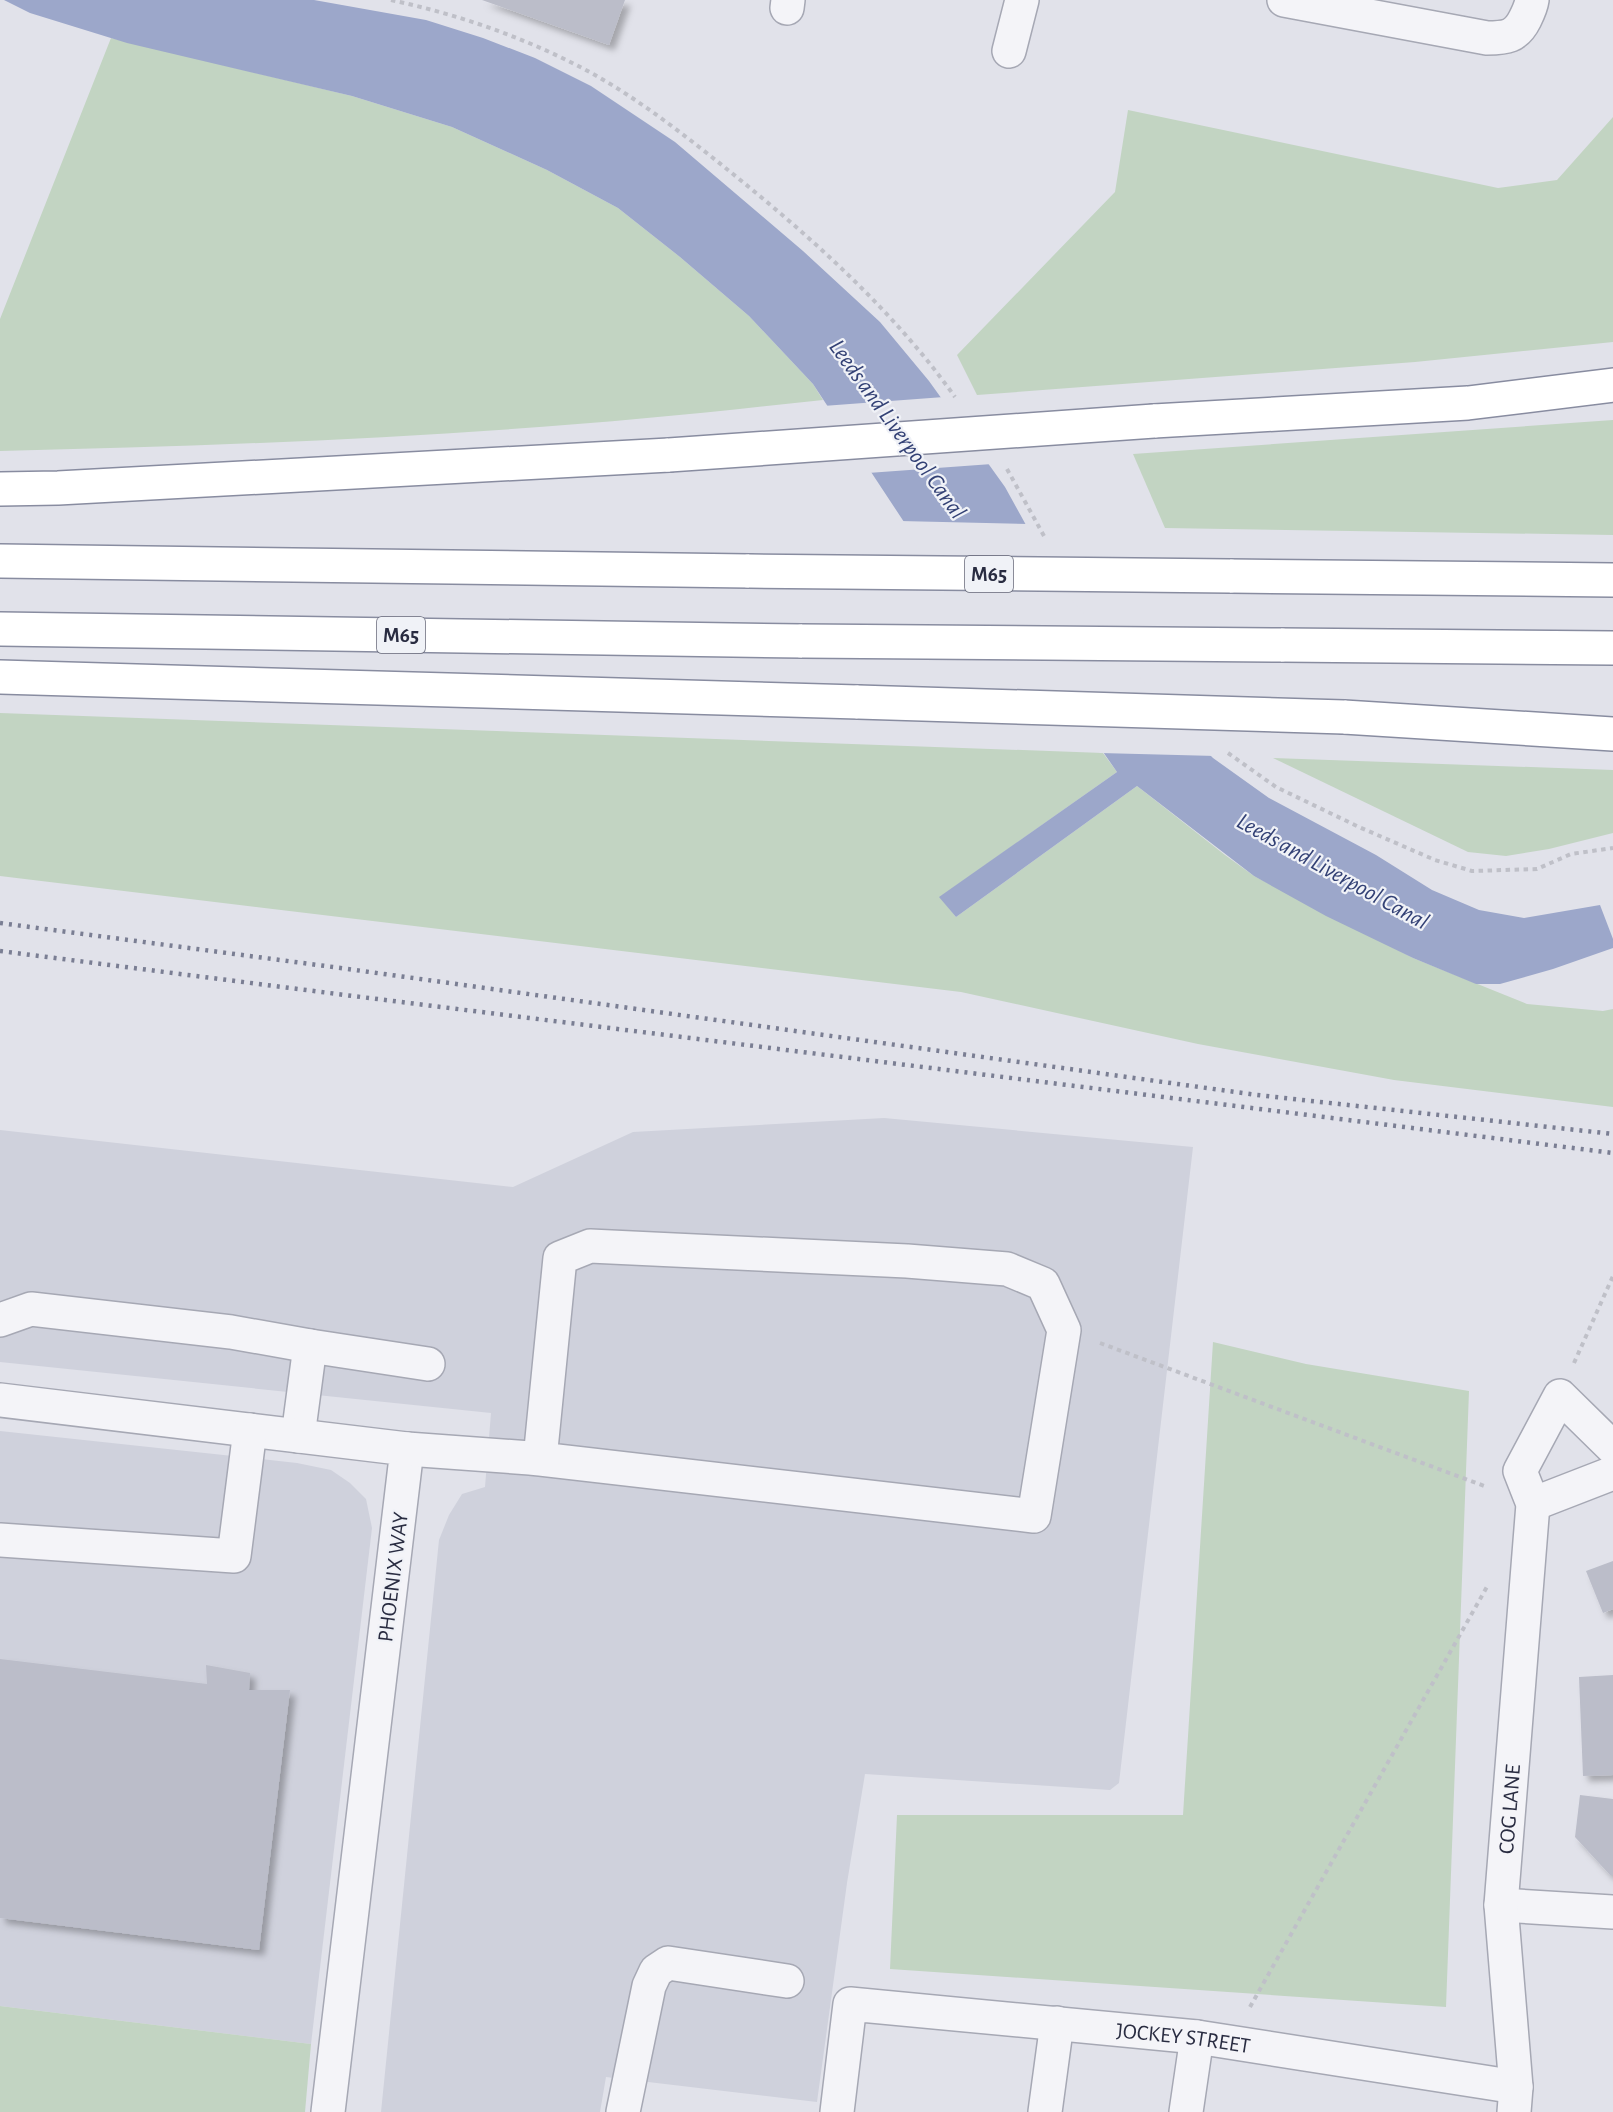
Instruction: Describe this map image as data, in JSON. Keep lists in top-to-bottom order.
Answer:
{
  "streets": {
    "highway": ["M65"],
    "street": ["PHOENIX WAY", "COG LANE", "JOCKEY STREET"]
  },
  "crossings": [
    ["COG LANE", "JOCKEY STREET"]
  ],
  "water": ["Leeds and Liverpool Canal"]
}
